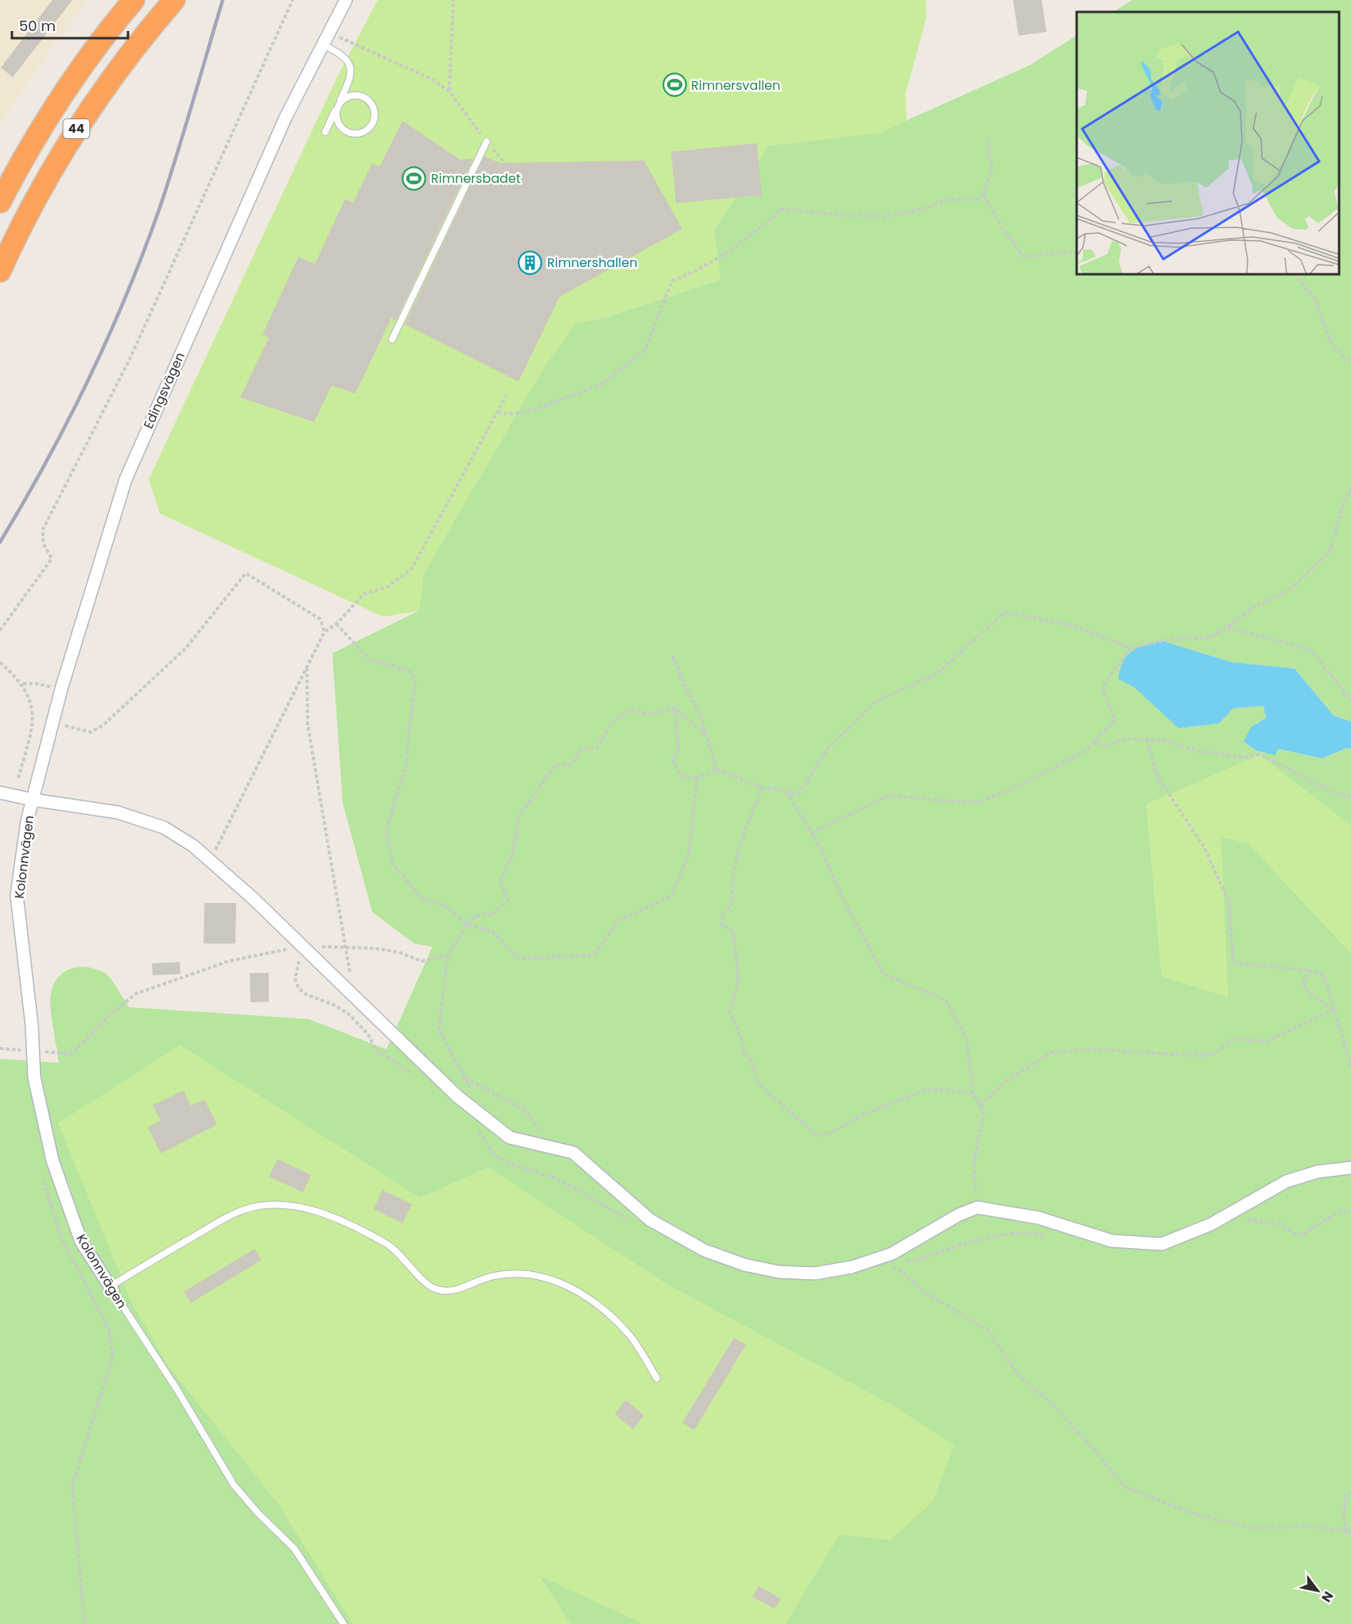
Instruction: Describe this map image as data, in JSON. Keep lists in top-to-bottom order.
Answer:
{
  "streets": {
    "highway": ["44"],
    "street": ["Edingsvägen", "Kolonnvägen"]
  },
  "crossings": [
    ["Edingsvägen", "Kolonnvägen"]
  ],
  "places": {
    "sports": ["Rimnersvallen", "Rimnersbadet"],
    "building": ["Rimnershallen"]
  },
  "scale_bar": "50 m",
  "north": "bottom right"
}
